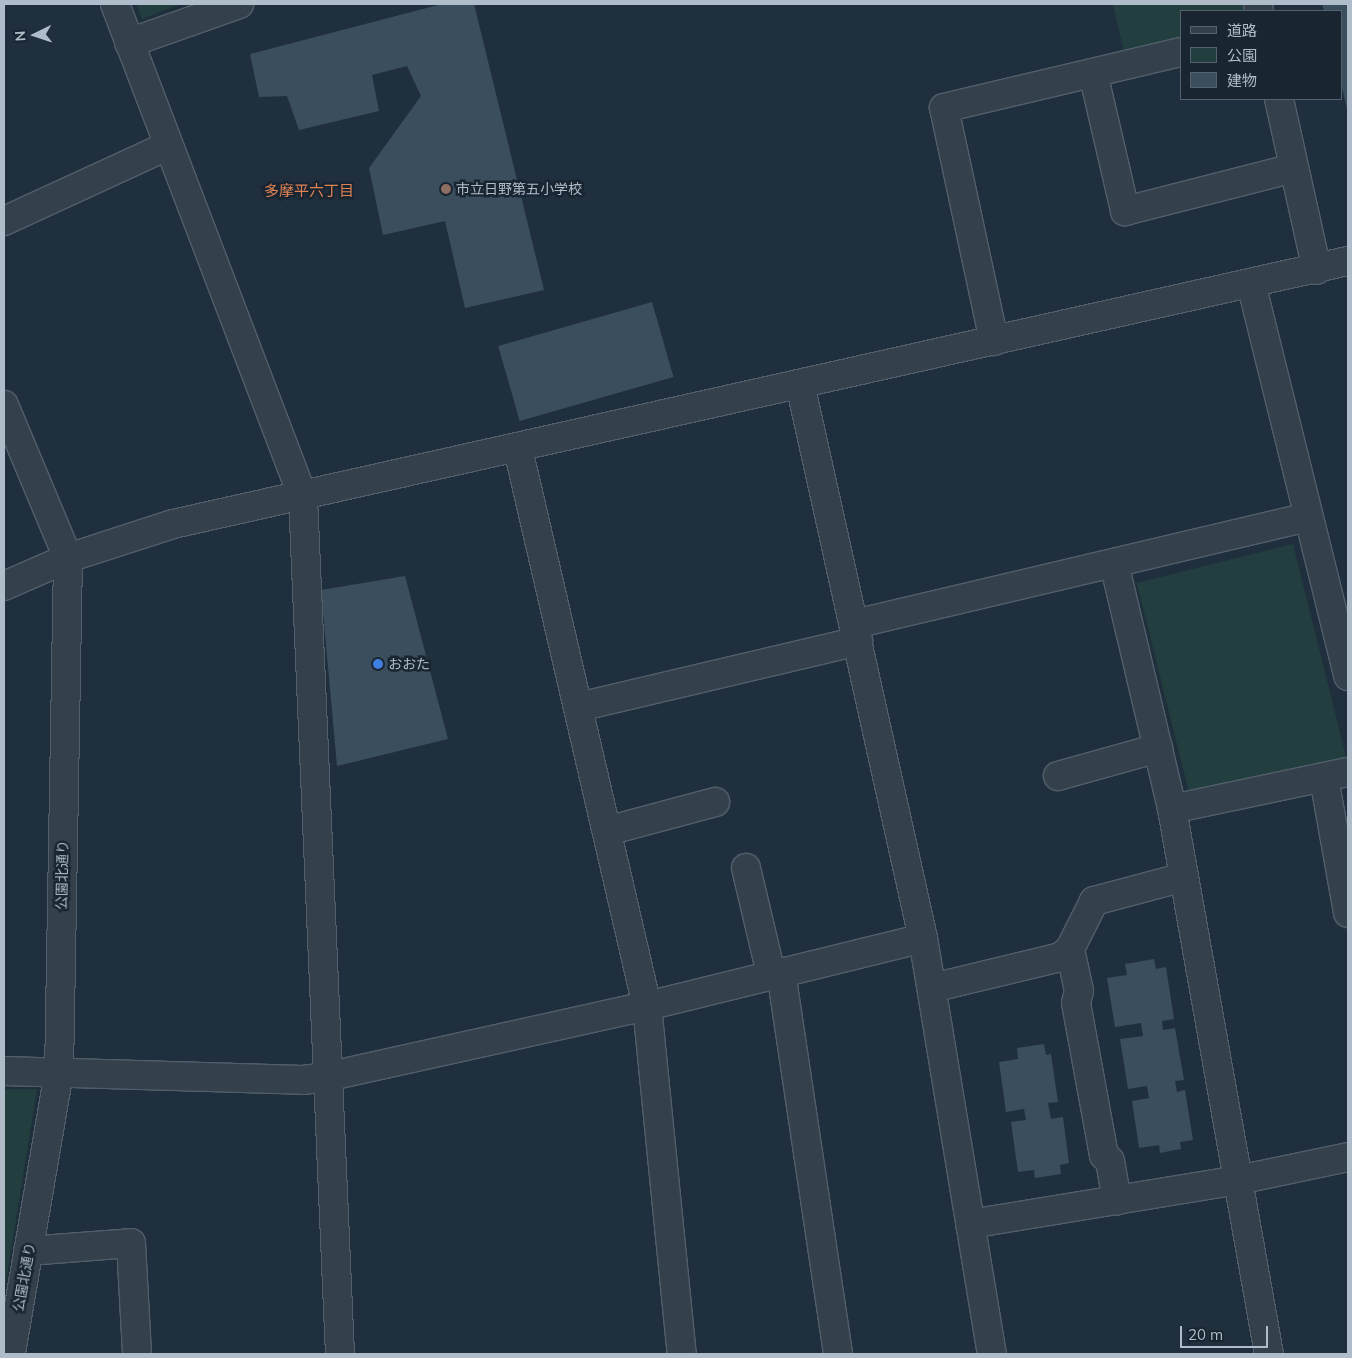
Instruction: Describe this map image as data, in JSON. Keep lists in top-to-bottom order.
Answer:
{
  "streets": {
    "street": ["公園北通り"]
  },
  "districts": ["多摩平六丁目"],
  "places": ["市立日野第五小学校", "おおた"],
  "legend": ["道路", "公園", "建物"],
  "scale_bar": "20 m",
  "north": "left"
}
